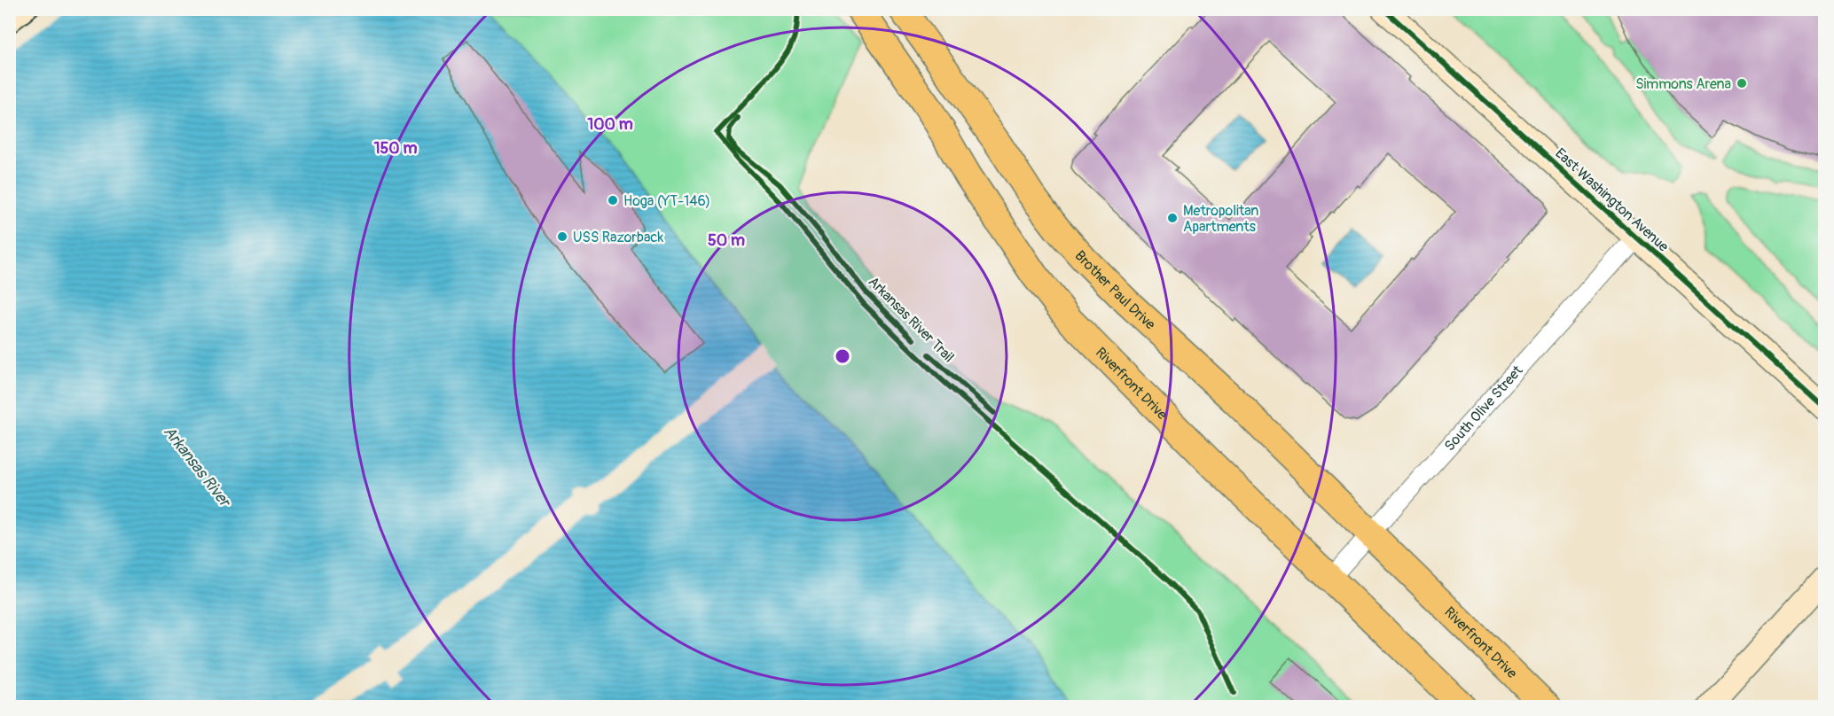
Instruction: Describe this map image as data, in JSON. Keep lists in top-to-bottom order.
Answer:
{
  "streets": {
    "main road": ["Brother Paul Drive", "Riverfront Drive"],
    "street": ["East Washington Avenue", "South Olive Street"],
    "cycle path": ["Arkansas River Trail"]
  },
  "crossings": [
    ["East Washington Avenue", "South Olive Street"],
    ["Brother Paul Drive", "Riverfront Drive"],
    ["Brother Paul Drive", "South Olive Street"],
    ["Riverfront Drive", "South Olive Street"]
  ],
  "water": ["Arkansas River"],
  "places": [
    "Simmons Arena",
    "Hoga (YT-146)",
    "Metropolitan Apartments",
    "USS Razorback"
  ],
  "rings": ["100 m", "150 m", "50 m"]
}
